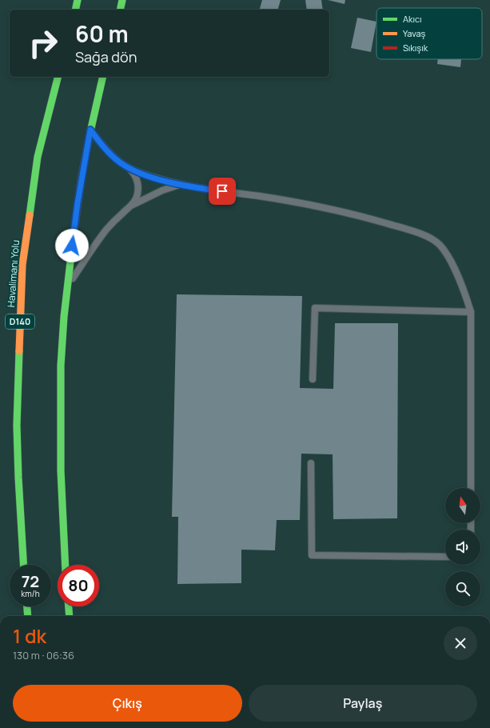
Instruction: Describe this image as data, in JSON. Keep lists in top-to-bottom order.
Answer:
{
  "streets": {
    "highway": ["Havalimanı Yolu", "D140"]
  },
  "legend": ["Akıcı", "Yavaş", "Sıkışık"],
  "north": "top",
  "page": {
    "turn": ["60 m", "Sağa dön"],
    "speed": "72 km/h",
    "limit": "80",
    "heading": ["1 dk", "130 m · 06:36"],
    "buttons": ["Çıkış", "Paylaş"]
  }
}
